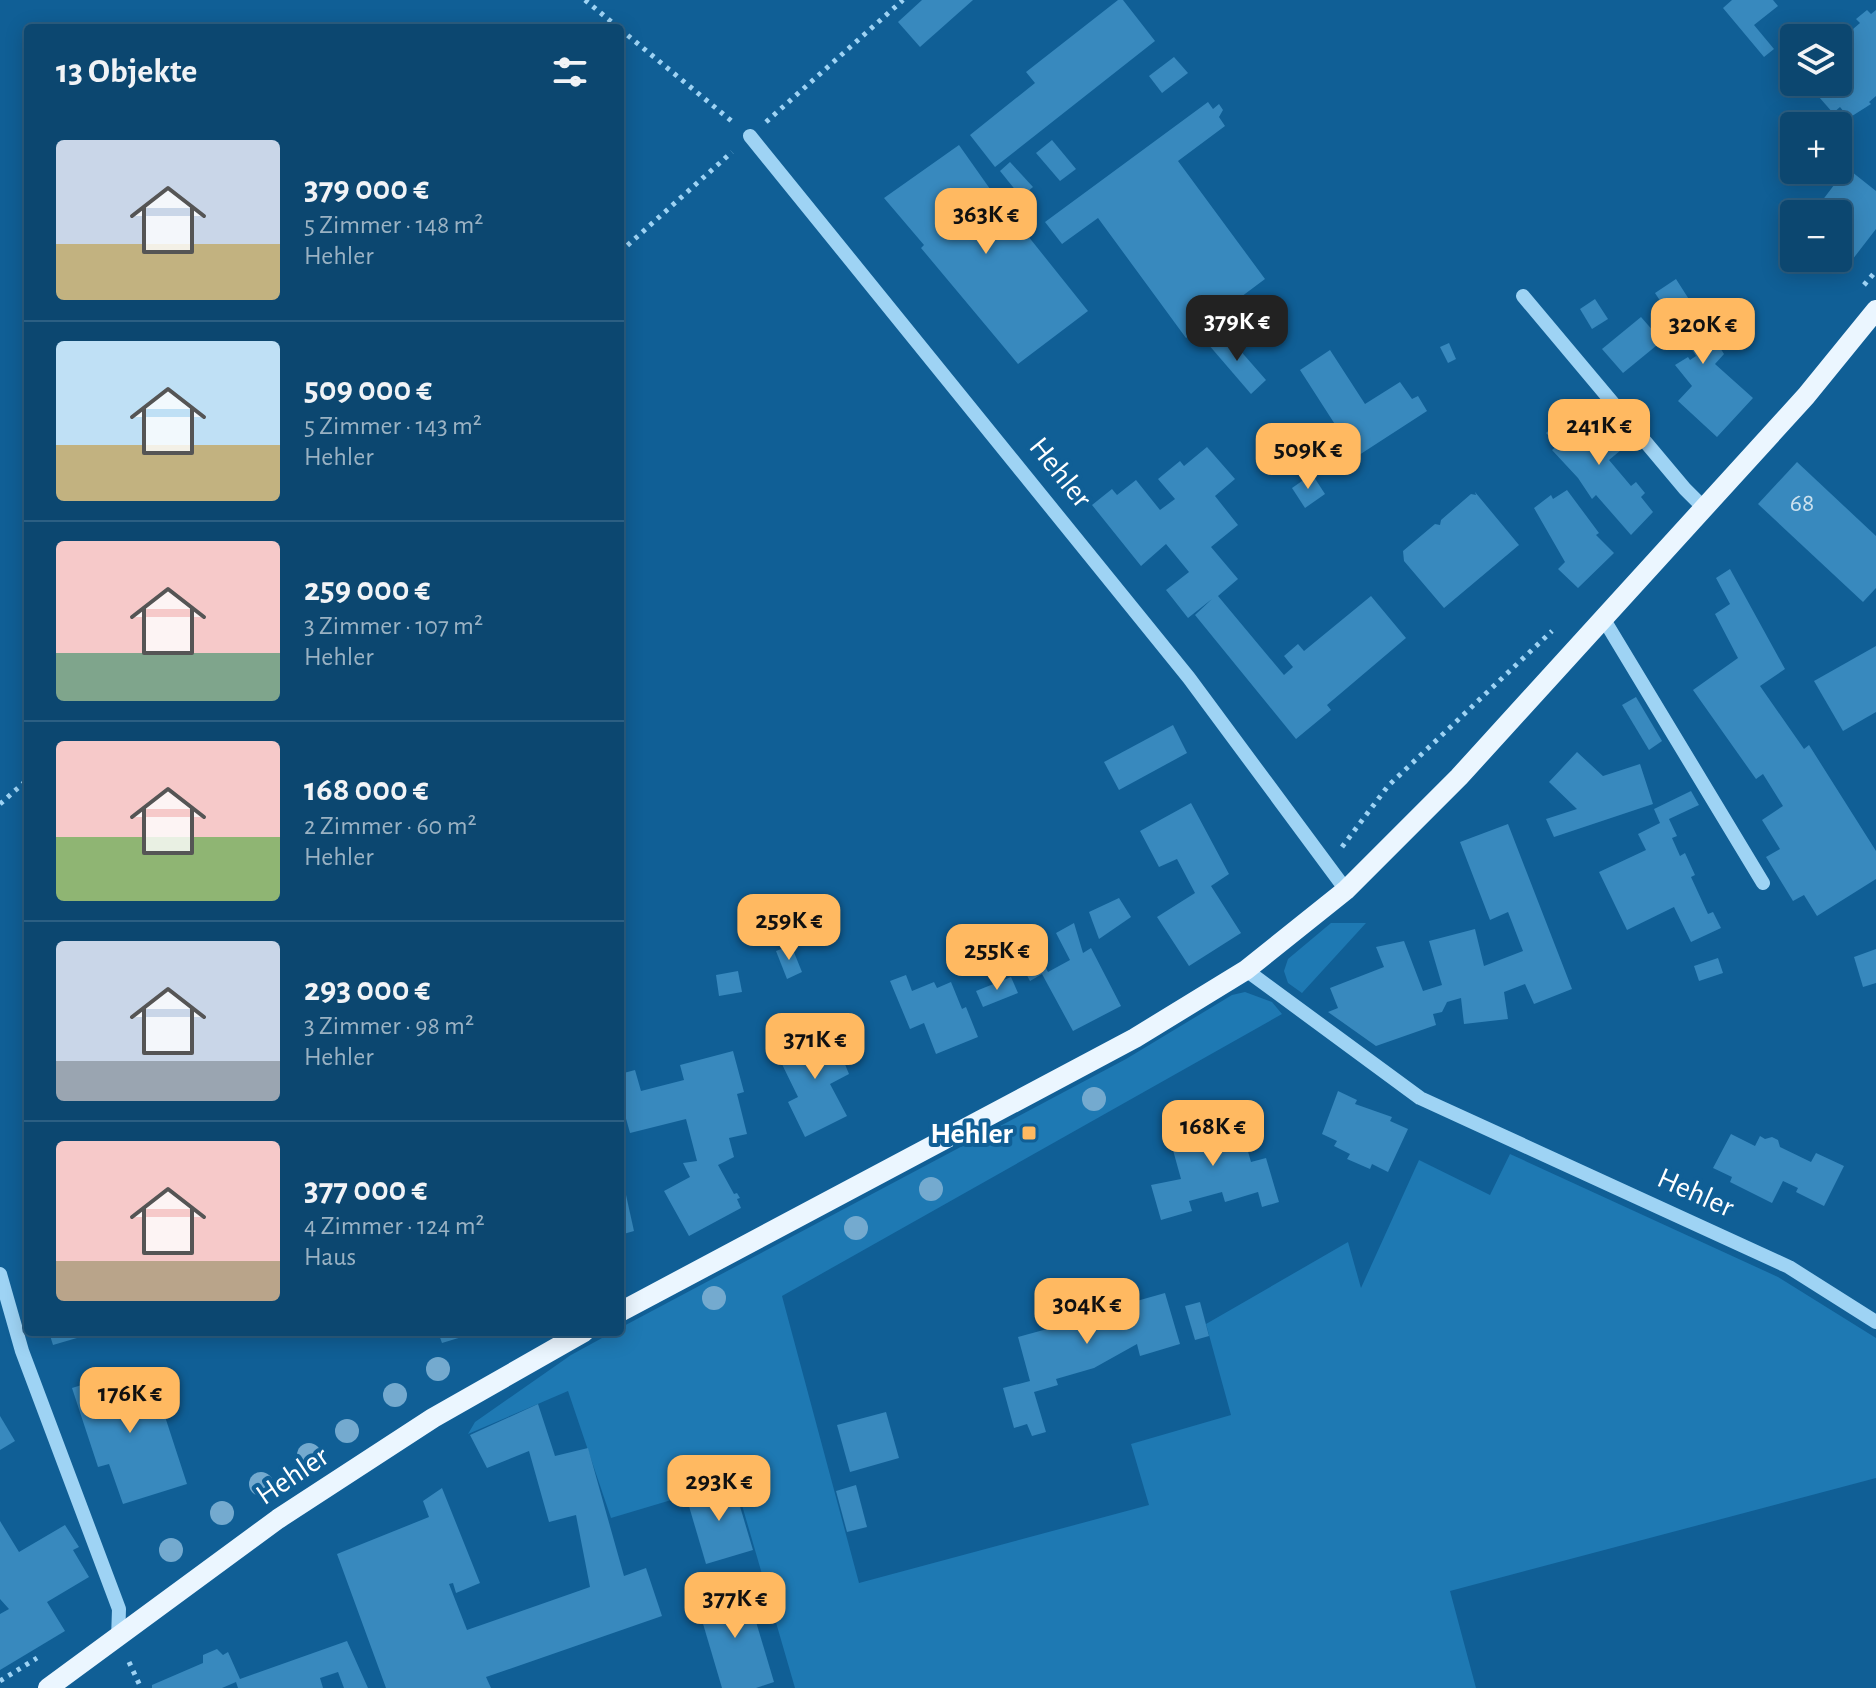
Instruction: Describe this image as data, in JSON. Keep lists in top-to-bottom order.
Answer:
{
  "streets": {
    "main road": ["Hehler"]
  },
  "places": {
    "transit": ["Hehler"]
  },
  "house_numbers": ["68"],
  "page": {
    "map_buttons": ["+", "−"],
    "heading": "13 Objekte",
    "list": [
      {
        "name": "379 000 €",
        "note": "5 Zimmer · 148 m² · Hehler"
      },
      {
        "name": "509 000 €",
        "note": "5 Zimmer · 143 m² · Hehler"
      },
      {
        "name": "259 000 €",
        "note": "3 Zimmer · 107 m² · Hehler"
      },
      {
        "name": "168 000 €",
        "note": "2 Zimmer · 60 m² · Hehler"
      },
      {
        "name": "293 000 €",
        "note": "3 Zimmer · 98 m² · Hehler"
      },
      {
        "name": "377 000 €",
        "note": "4 Zimmer · 124 m² · Haus"
      }
    ],
    "price": [
      "363K €",
      "379K €",
      "320K €",
      "241K €",
      "509K €",
      "259K €",
      "255K €",
      "371K €",
      "168K €",
      "304K €",
      "176K €",
      "293K €",
      "377K €"
    ]
  }
}
